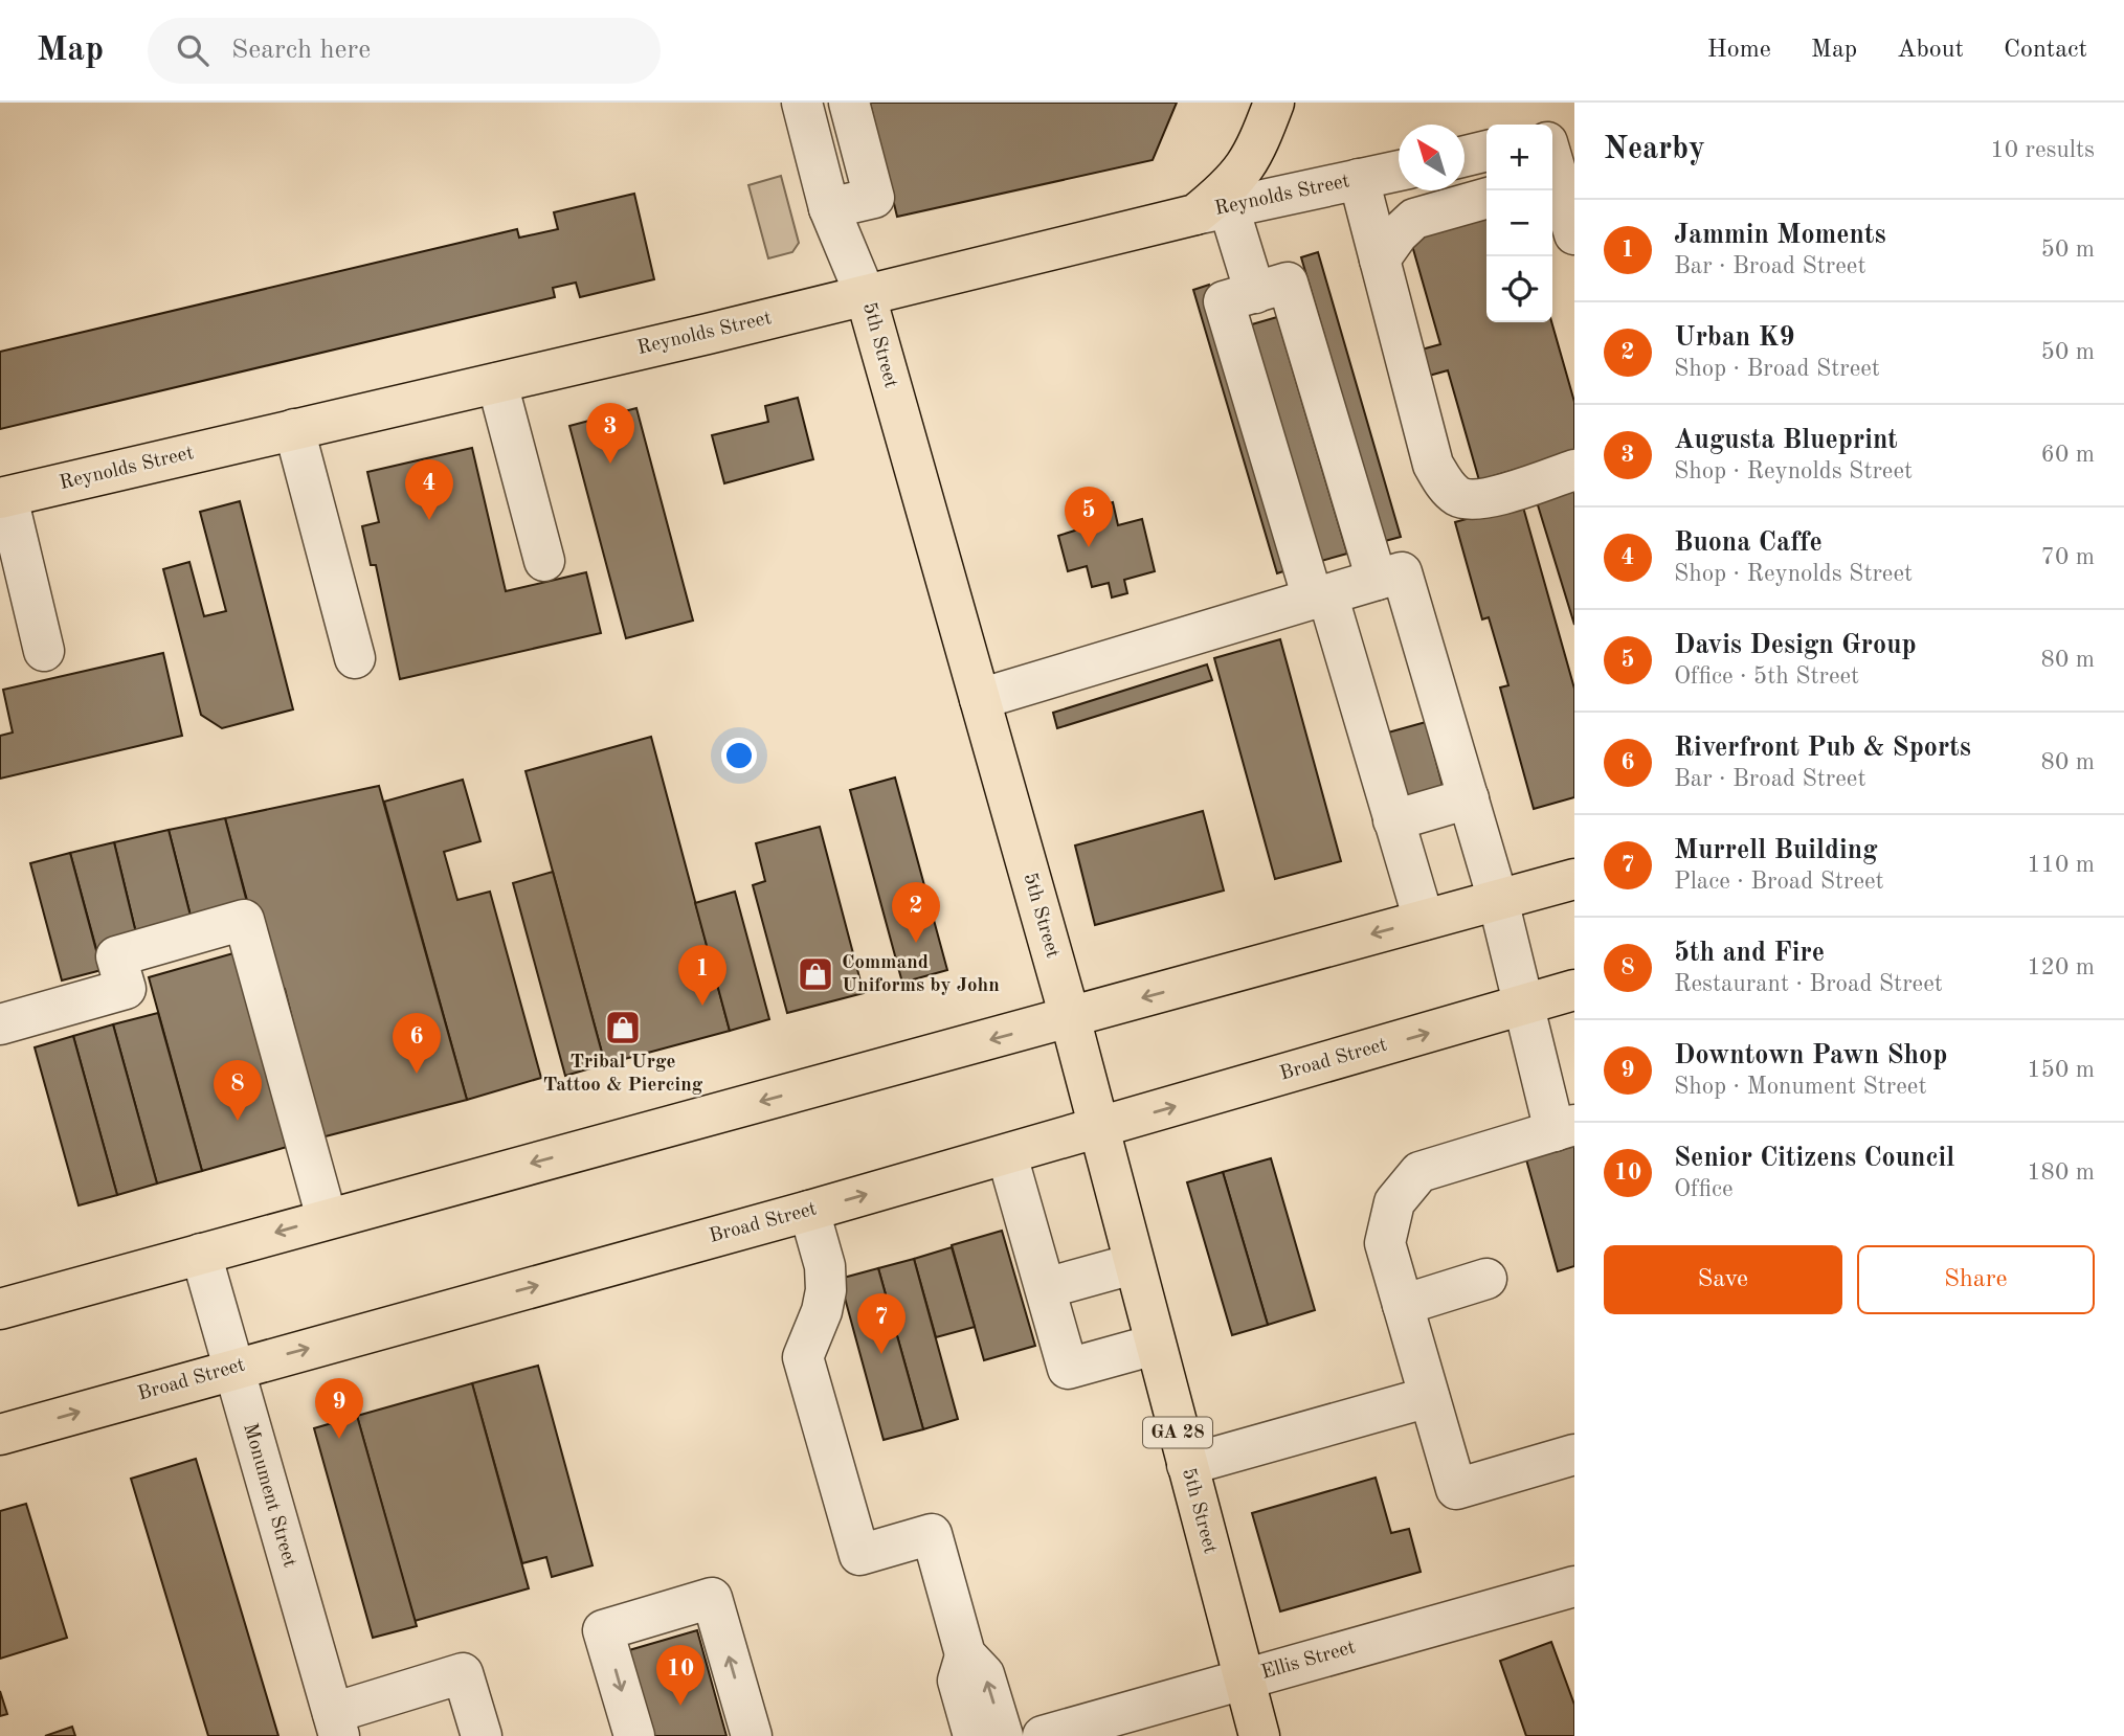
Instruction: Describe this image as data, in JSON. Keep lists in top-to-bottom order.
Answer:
{
  "streets": {
    "main road": [
      "Reynolds Street",
      "5th Street",
      "Broad Street",
      "GA 28"
    ],
    "street": ["Monument Street", "Ellis Street"]
  },
  "crossings": [
    ["Reynolds Street", "5th Street"],
    ["5th Street", "Broad Street"],
    ["5th Street", "Ellis Street"],
    ["Broad Street", "Monument Street"]
  ],
  "places": {
    "shop": ["Command Uniforms by John", "Tribal Urge Tattoo & Piercing"]
  },
  "north": "top left",
  "page": {
    "header": "Map",
    "search": "Search here",
    "nav": [
      "Home",
      "Map",
      "About",
      "Contact"
    ],
    "heading": ["Nearby", "10 results"],
    "map_buttons": ["+", "−"],
    "list": [
      {
        "mark": "1",
        "name": "Jammin Moments",
        "note": "Bar · Broad Street",
        "value": "50 m"
      },
      {
        "mark": "2",
        "name": "Urban K9",
        "note": "Shop · Broad Street",
        "value": "50 m"
      },
      {
        "mark": "3",
        "name": "Augusta Blueprint",
        "note": "Shop · Reynolds Street",
        "value": "60 m"
      },
      {
        "mark": "4",
        "name": "Buona Caffe",
        "note": "Shop · Reynolds Street",
        "value": "70 m"
      },
      {
        "mark": "5",
        "name": "Davis Design Group",
        "note": "Office · 5th Street",
        "value": "80 m"
      },
      {
        "mark": "6",
        "name": "Riverfront Pub & Sports",
        "note": "Bar · Broad Street",
        "value": "80 m"
      },
      {
        "mark": "7",
        "name": "Murrell Building",
        "note": "Place · Broad Street",
        "value": "110 m"
      },
      {
        "mark": "8",
        "name": "5th and Fire",
        "note": "Restaurant · Broad Street",
        "value": "120 m"
      },
      {
        "mark": "9",
        "name": "Downtown Pawn Shop",
        "note": "Shop · Monument Street",
        "value": "150 m"
      },
      {
        "mark": "10",
        "name": "Senior Citizens Council",
        "note": "Office",
        "value": "180 m"
      }
    ],
    "pins": [
      "3",
      "4",
      "5",
      "2",
      "1",
      "6",
      "8",
      "7",
      "9",
      "10"
    ],
    "buttons": ["Save", "Share"]
  }
}
